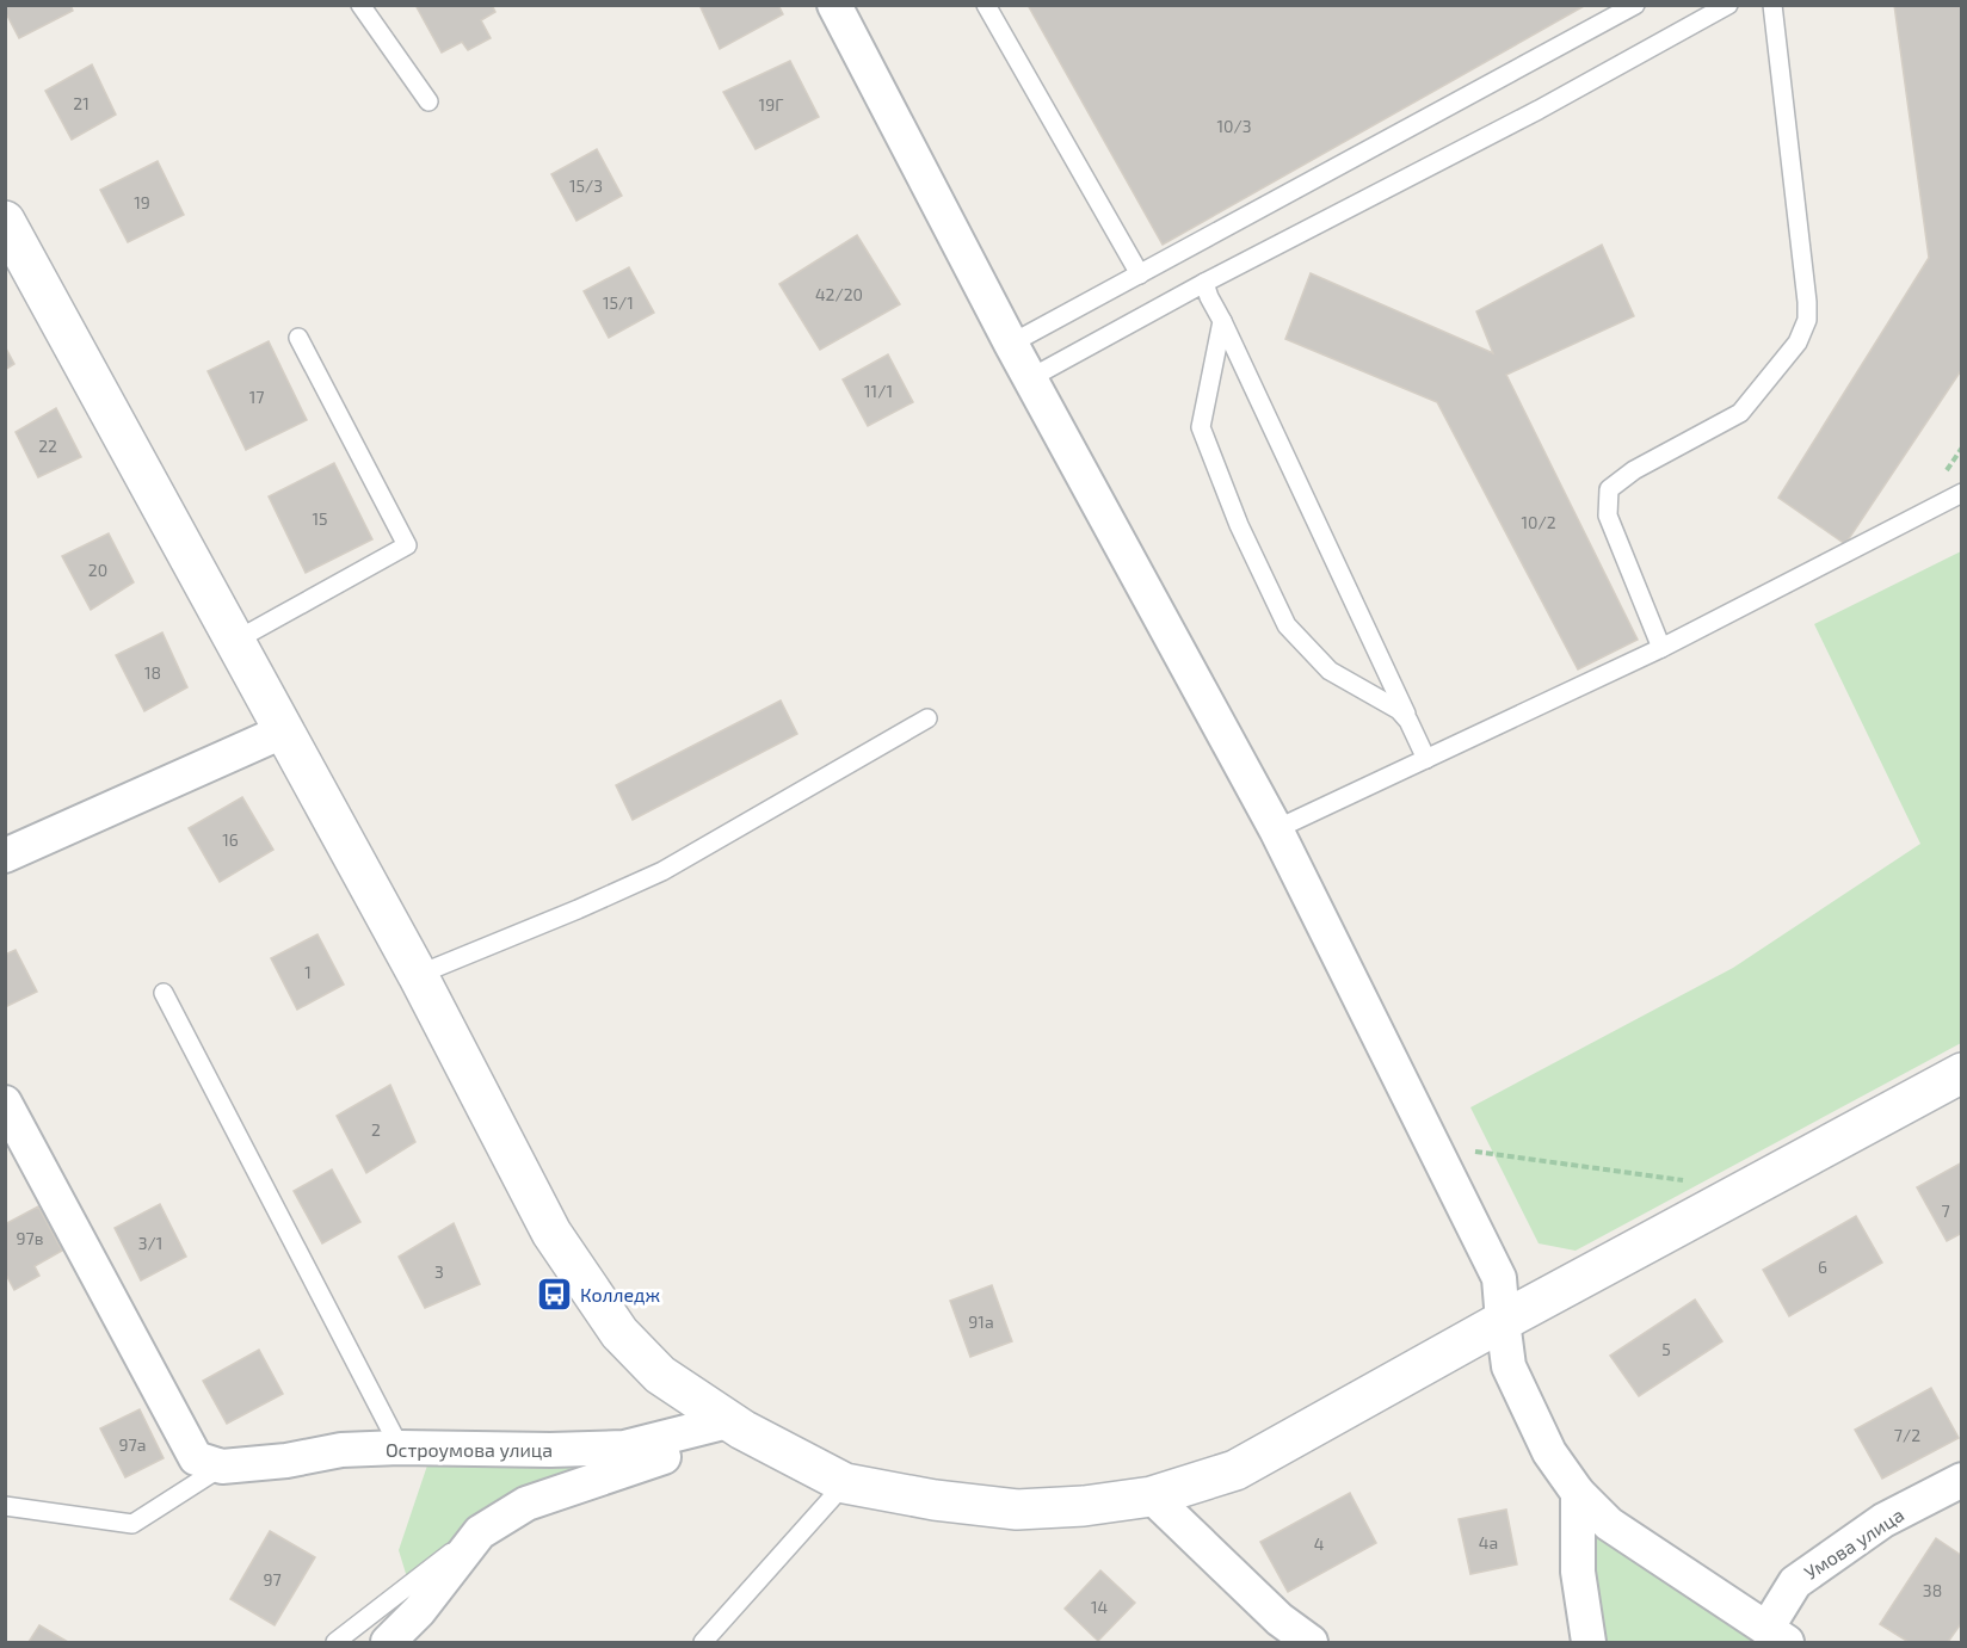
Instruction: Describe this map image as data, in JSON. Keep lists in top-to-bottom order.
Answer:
{
  "streets": {
    "street": ["Остроумова улица", "Умова улица"]
  },
  "places": {
    "bus stop": ["Колледж"]
  },
  "house_numbers": [
    "21",
    "19Г",
    "10/3",
    "15/3",
    "19",
    "42/20",
    "15/1",
    "11/1",
    "17",
    "22",
    "15",
    "10/2",
    "20",
    "18",
    "16",
    "1",
    "2",
    "7",
    "97в",
    "3/1",
    "6",
    "3",
    "91а",
    "5",
    "7/2",
    "97а",
    "4а",
    "4",
    "97",
    "38",
    "14"
  ]
}
